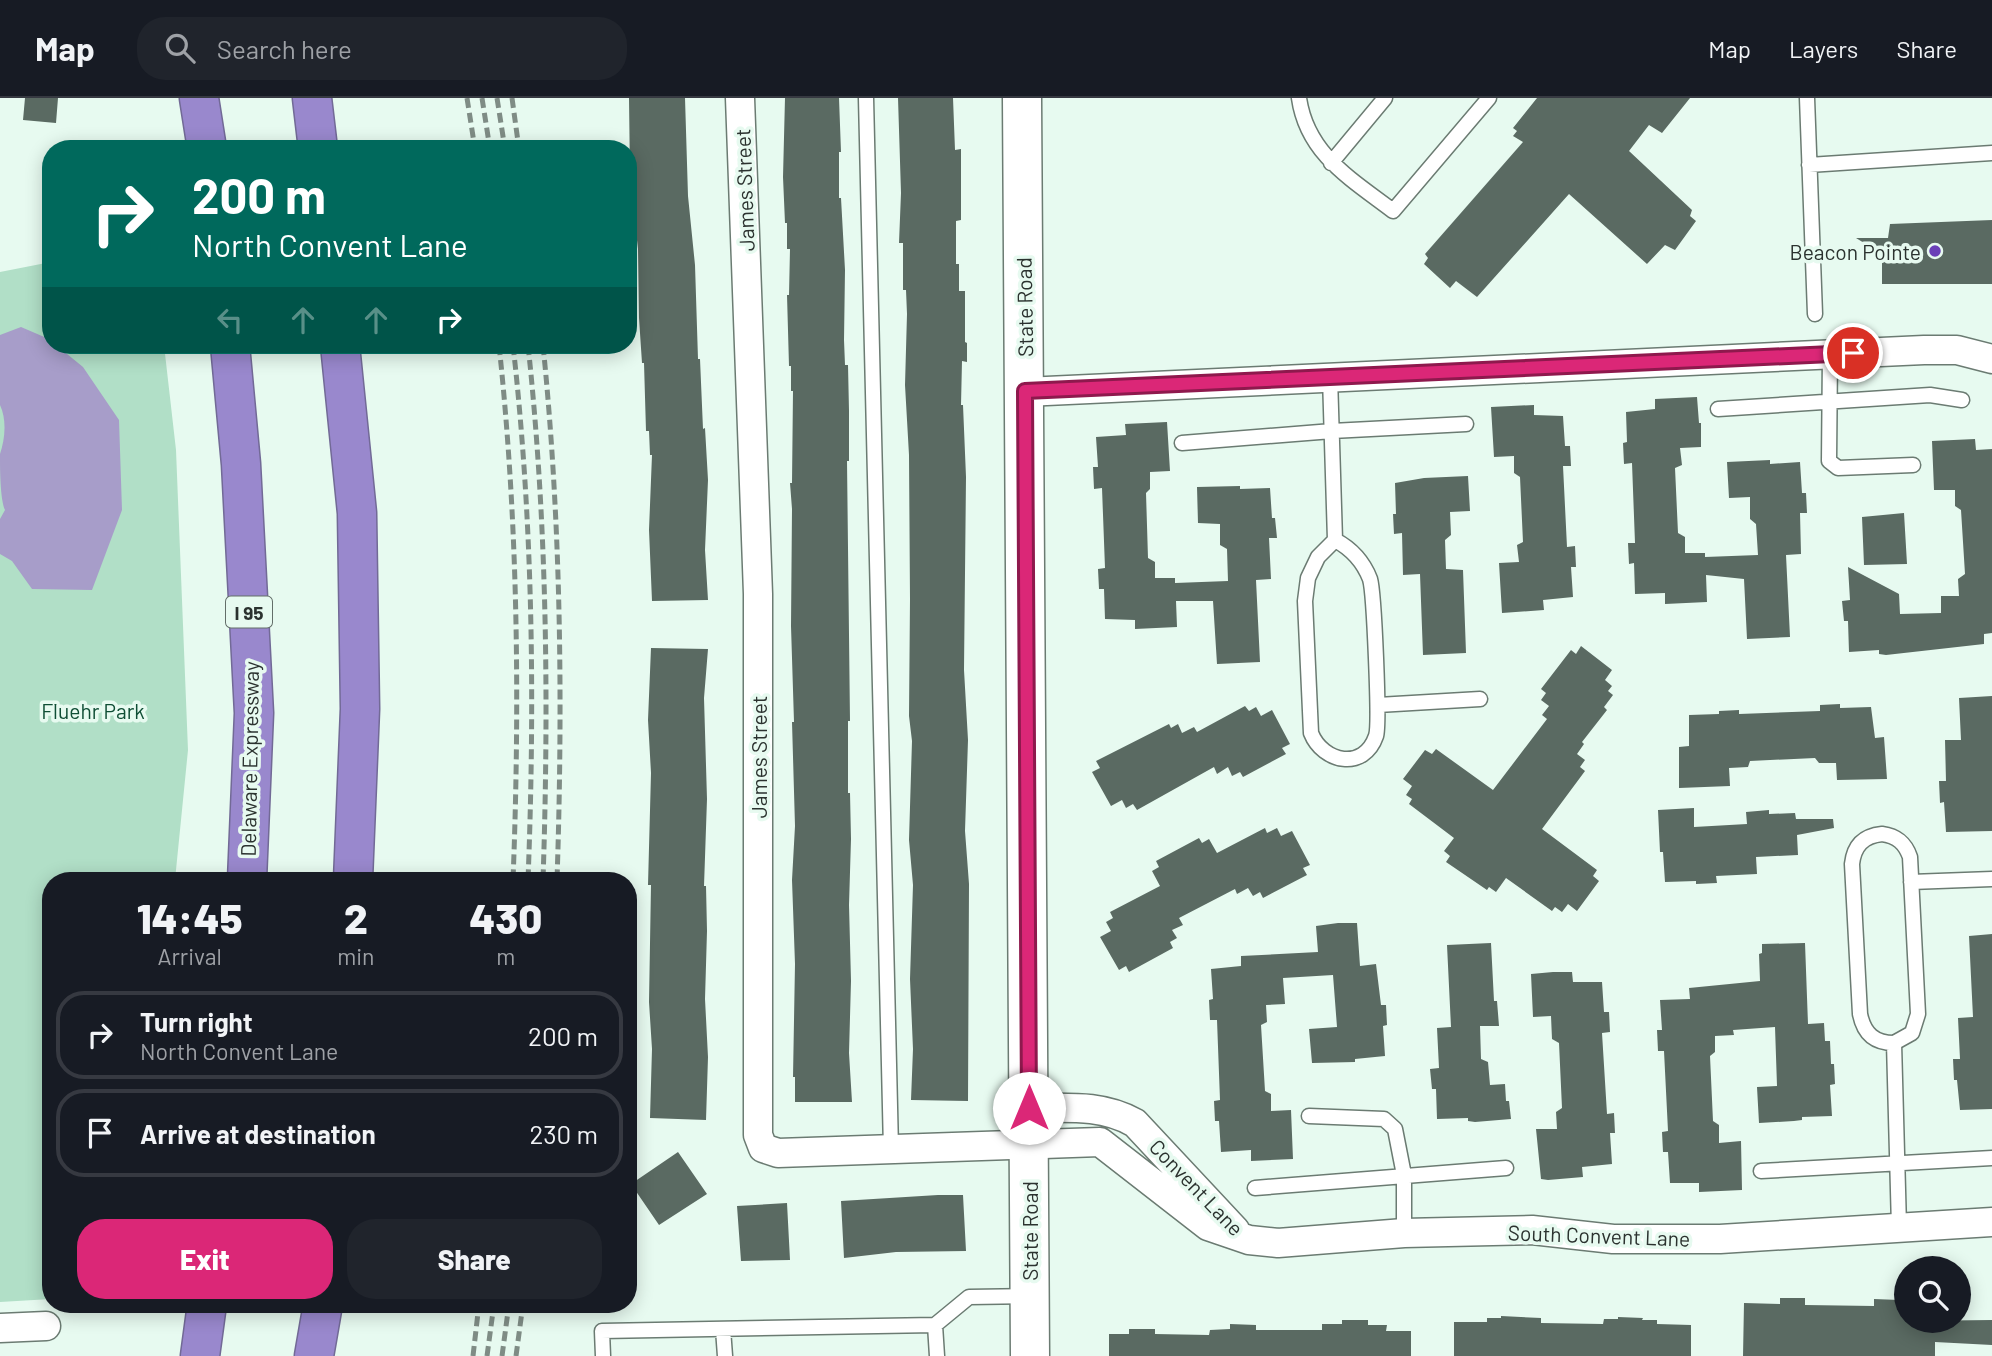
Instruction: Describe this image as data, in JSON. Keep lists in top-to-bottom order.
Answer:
{
  "streets": {
    "highway": ["I 95", "Delaware Expressway"],
    "main road": ["State Road"],
    "street": ["James Street", "Convent Lane", "South Convent Lane"]
  },
  "crossings": [
    ["James Street", "State Road"],
    ["James Street", "Convent Lane"],
    ["State Road", "Convent Lane"],
    ["Convent Lane", "South Convent Lane"]
  ],
  "parks": ["Fluehr Park"],
  "places": ["Beacon Pointe"],
  "page": {
    "header": "Map",
    "search": "Search here",
    "nav": ["Map", "Layers", "Share"],
    "turn": ["200 m", "North Convent Lane"],
    "eta": [
      "14:45",
      "Arrival",
      "2",
      "min",
      "430",
      "m"
    ],
    "list": [
      {
        "name": "Turn right",
        "note": "North Convent Lane",
        "value": "200 m"
      },
      {
        "name": "Arrive at destination",
        "value": "230 m"
      }
    ],
    "buttons": ["Exit", "Share"]
  }
}
